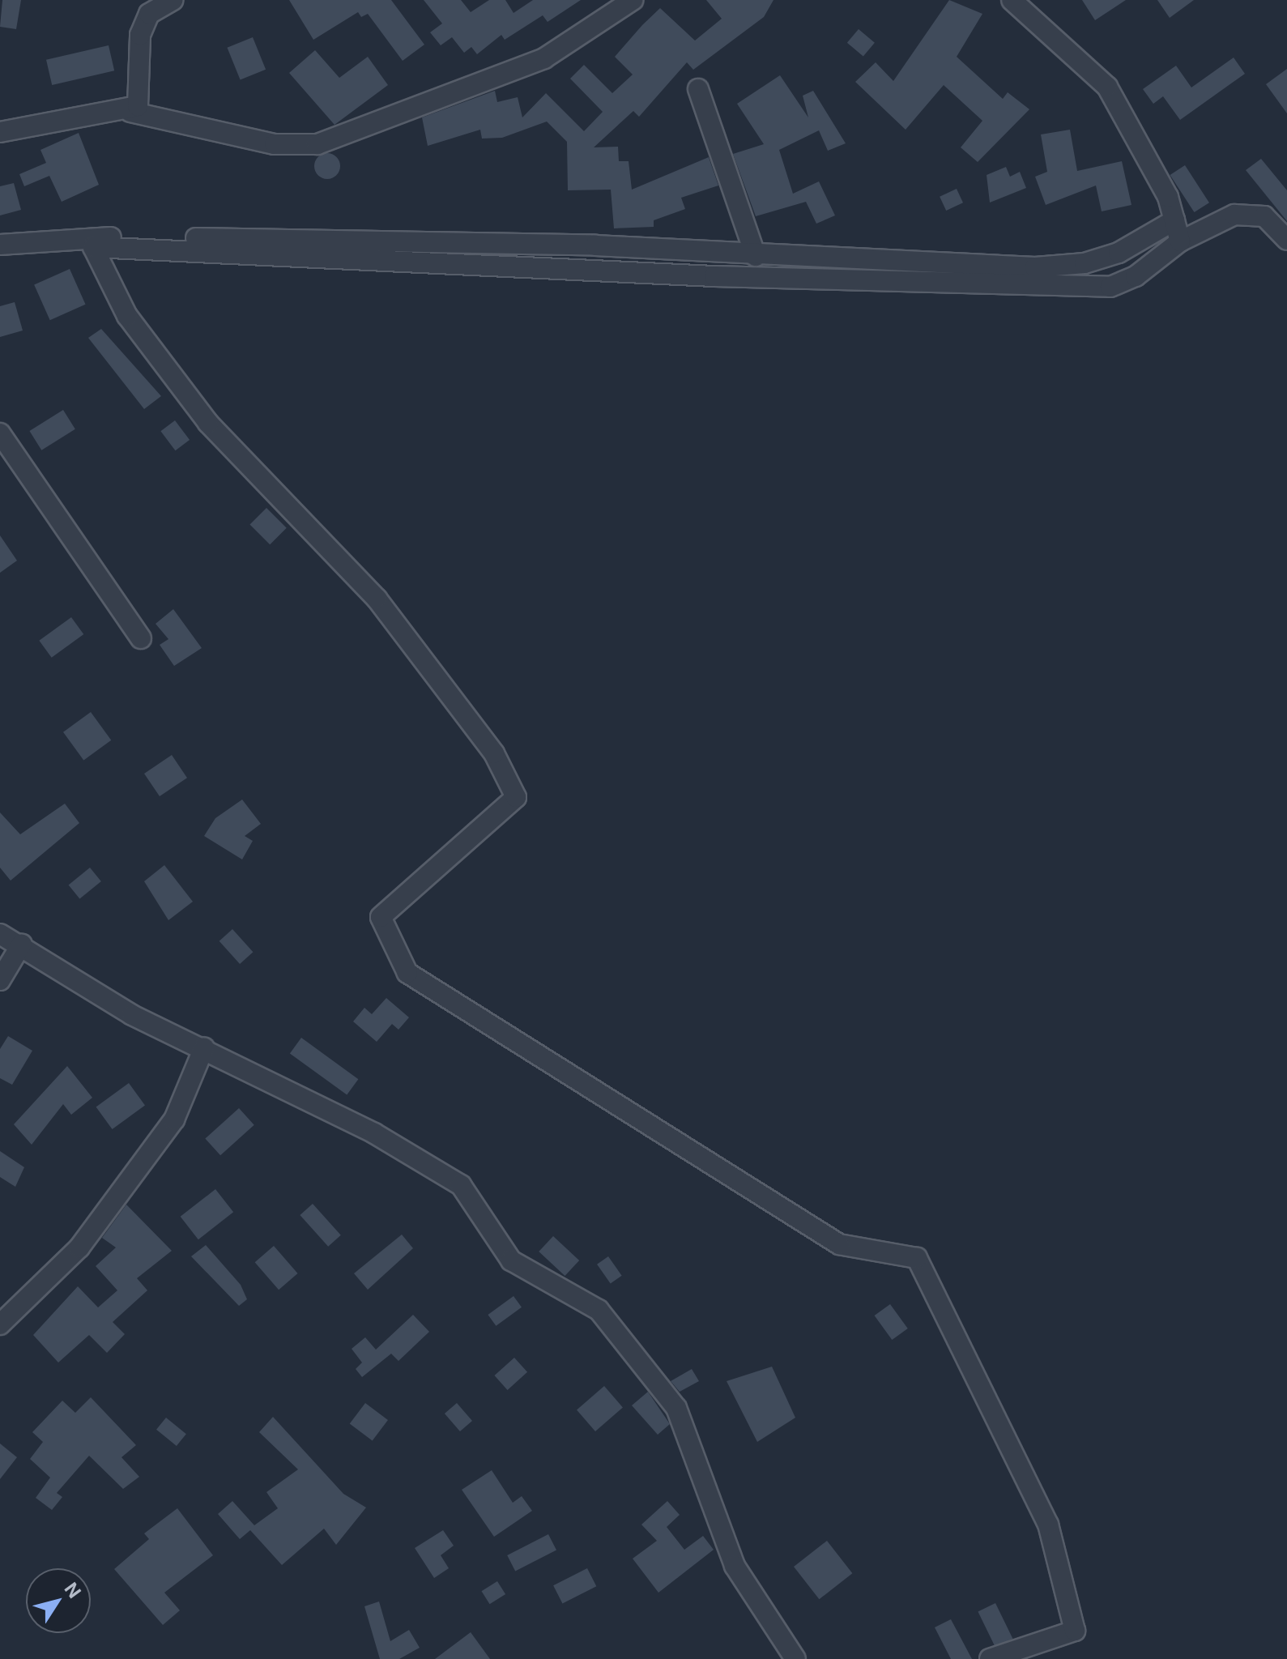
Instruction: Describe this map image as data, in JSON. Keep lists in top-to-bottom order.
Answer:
{
  "north": "top right"
}
